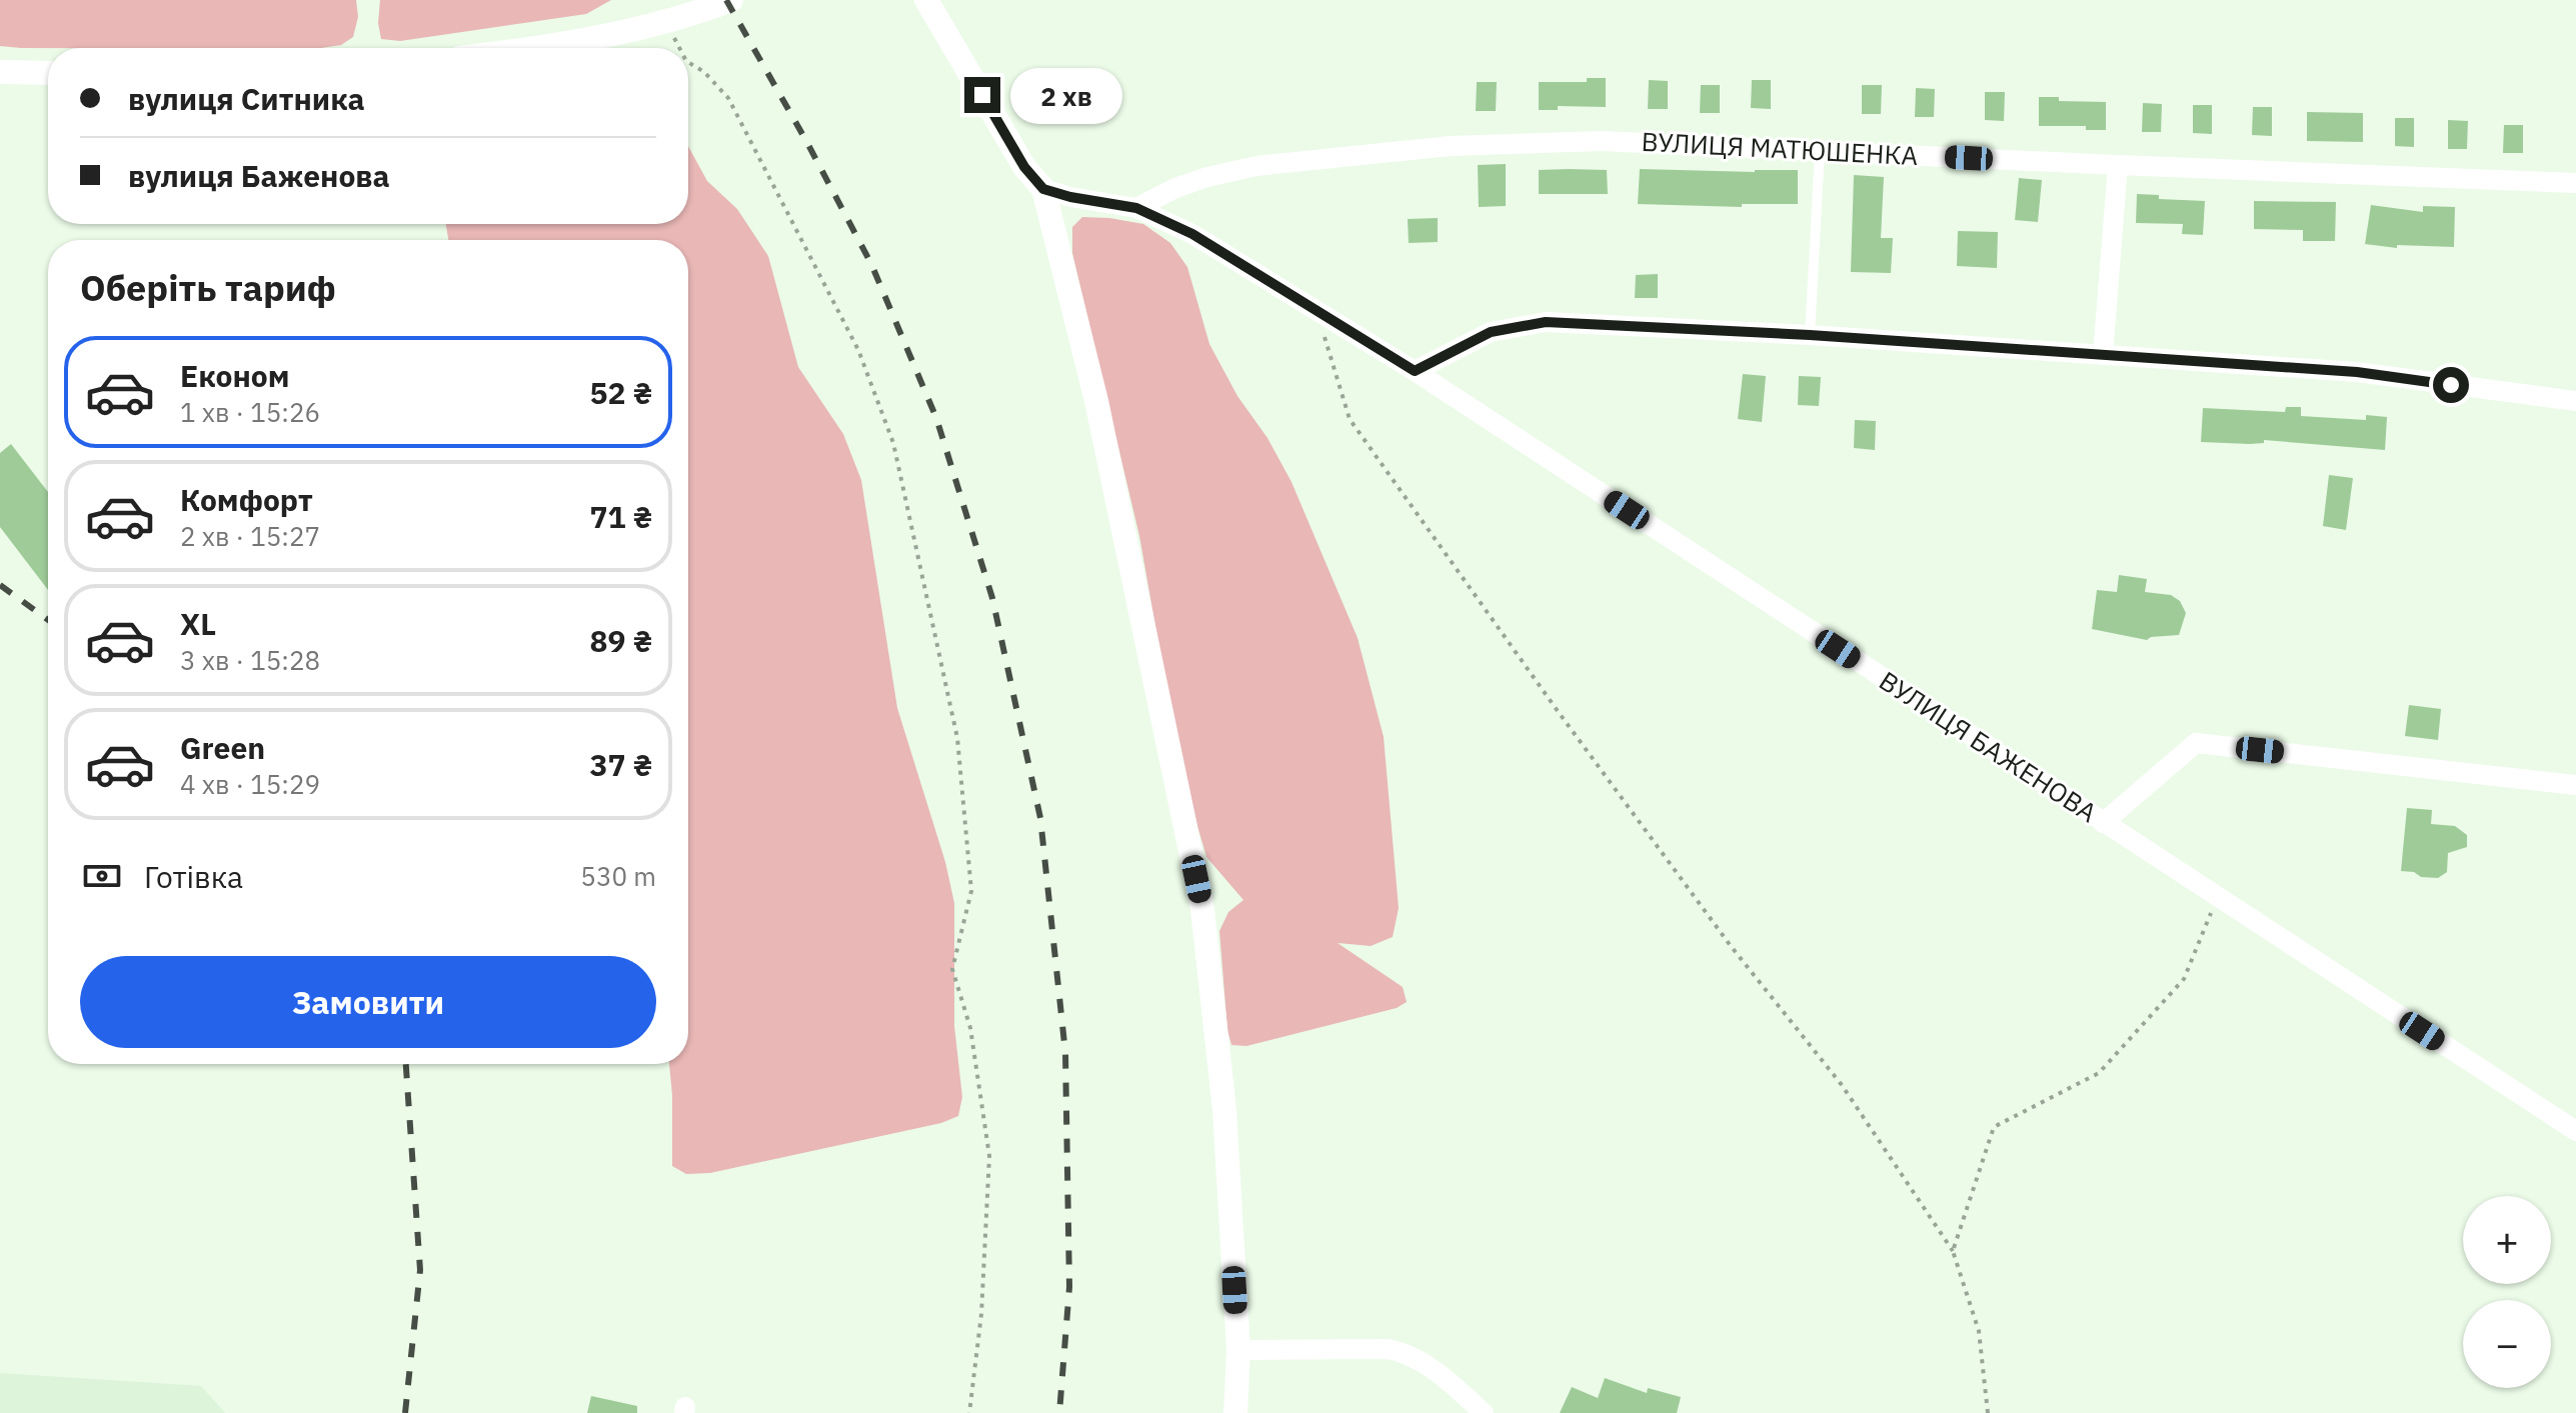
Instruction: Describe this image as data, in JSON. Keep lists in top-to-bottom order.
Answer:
{
  "streets": {
    "street": ["ВУЛИЦЯ МАТЮШЕНКА", "ВУЛИЦЯ БАЖЕНОВА"]
  },
  "crossings": [
    ["ВУЛИЦЯ МАТЮШЕНКА", "ВУЛИЦЯ БАЖЕНОВА"]
  ],
  "page": {
    "banner": ["вулиця Ситника", "вулиця Баженова"],
    "bubble": "2 хв",
    "heading": "Оберіть тариф",
    "list": [
      {
        "name": "Економ",
        "note": "1 хв · 15:26",
        "value": "52 ₴"
      },
      {
        "name": "Комфорт",
        "note": "2 хв · 15:27",
        "value": "71 ₴"
      },
      {
        "name": "XL",
        "note": "3 хв · 15:28",
        "value": "89 ₴"
      },
      {
        "name": "Green",
        "note": "4 хв · 15:29",
        "value": "37 ₴"
      }
    ],
    "pay": ["Готівка", "530 m"],
    "buttons": "Замовити",
    "map_buttons": ["+", "−"]
  }
}
